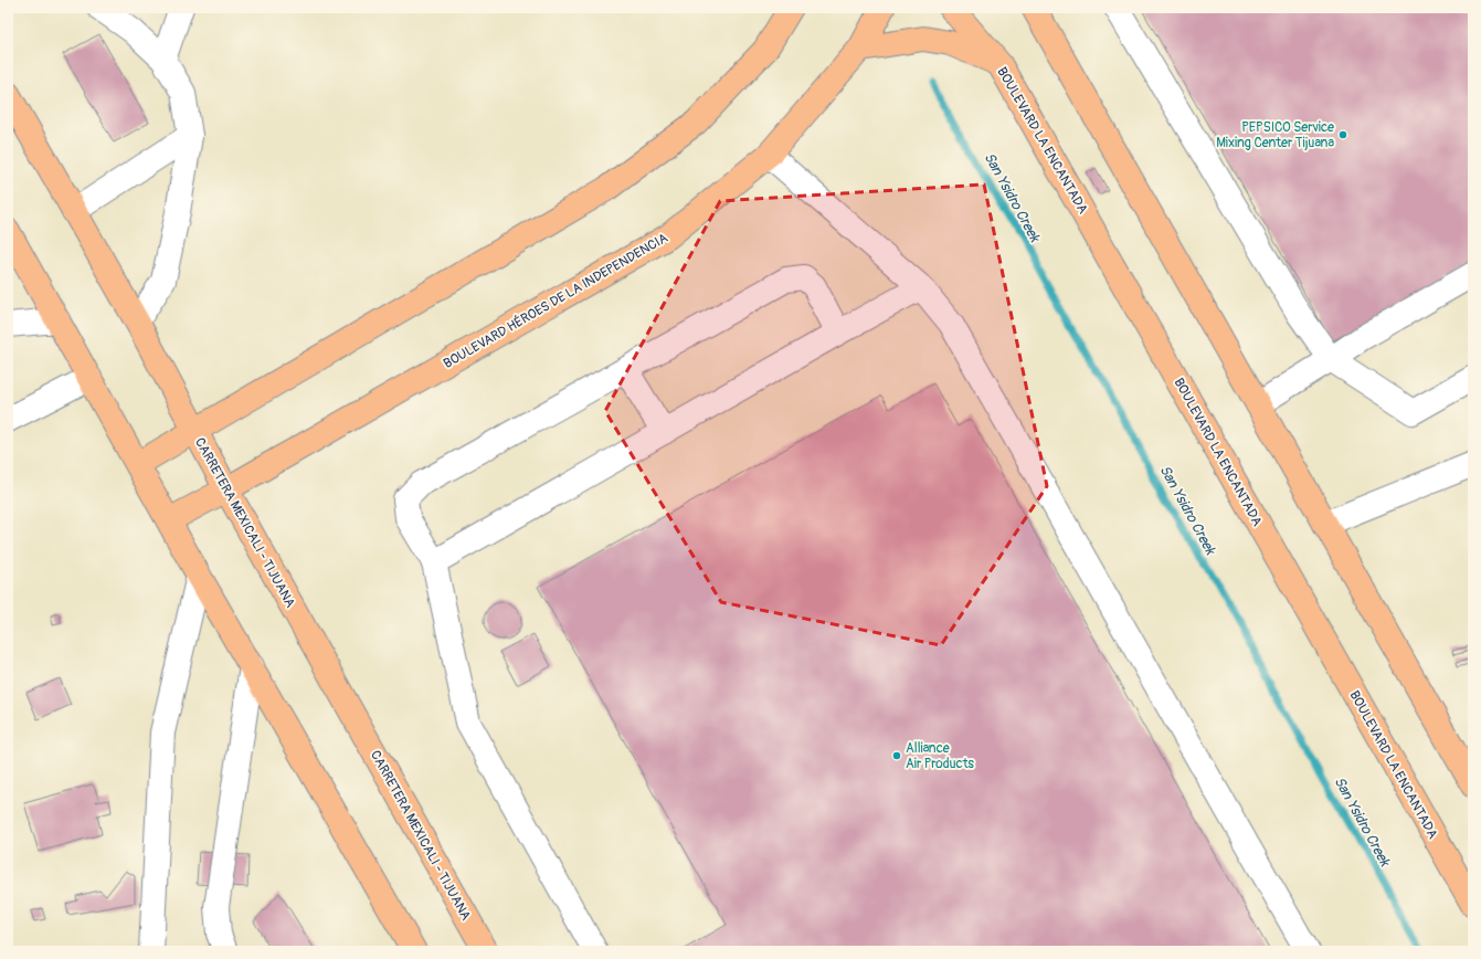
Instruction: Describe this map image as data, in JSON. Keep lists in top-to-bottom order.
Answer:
{
  "streets": {
    "main road": ["BOULEVARD LA ENCANTADA", "BOULEVARD HÉROES DE LA INDEPENDENCIA", "CARRETERA MEXICALI - TIJUANA"]
  },
  "crossings": [
    ["BOULEVARD HÉROES DE LA INDEPENDENCIA", "CARRETERA MEXICALI - TIJUANA"]
  ],
  "water": ["San Ysidro Creek"],
  "places": ["PEPSICO Service Mixing Center Tijuana", "Alliance Air Products"]
}
